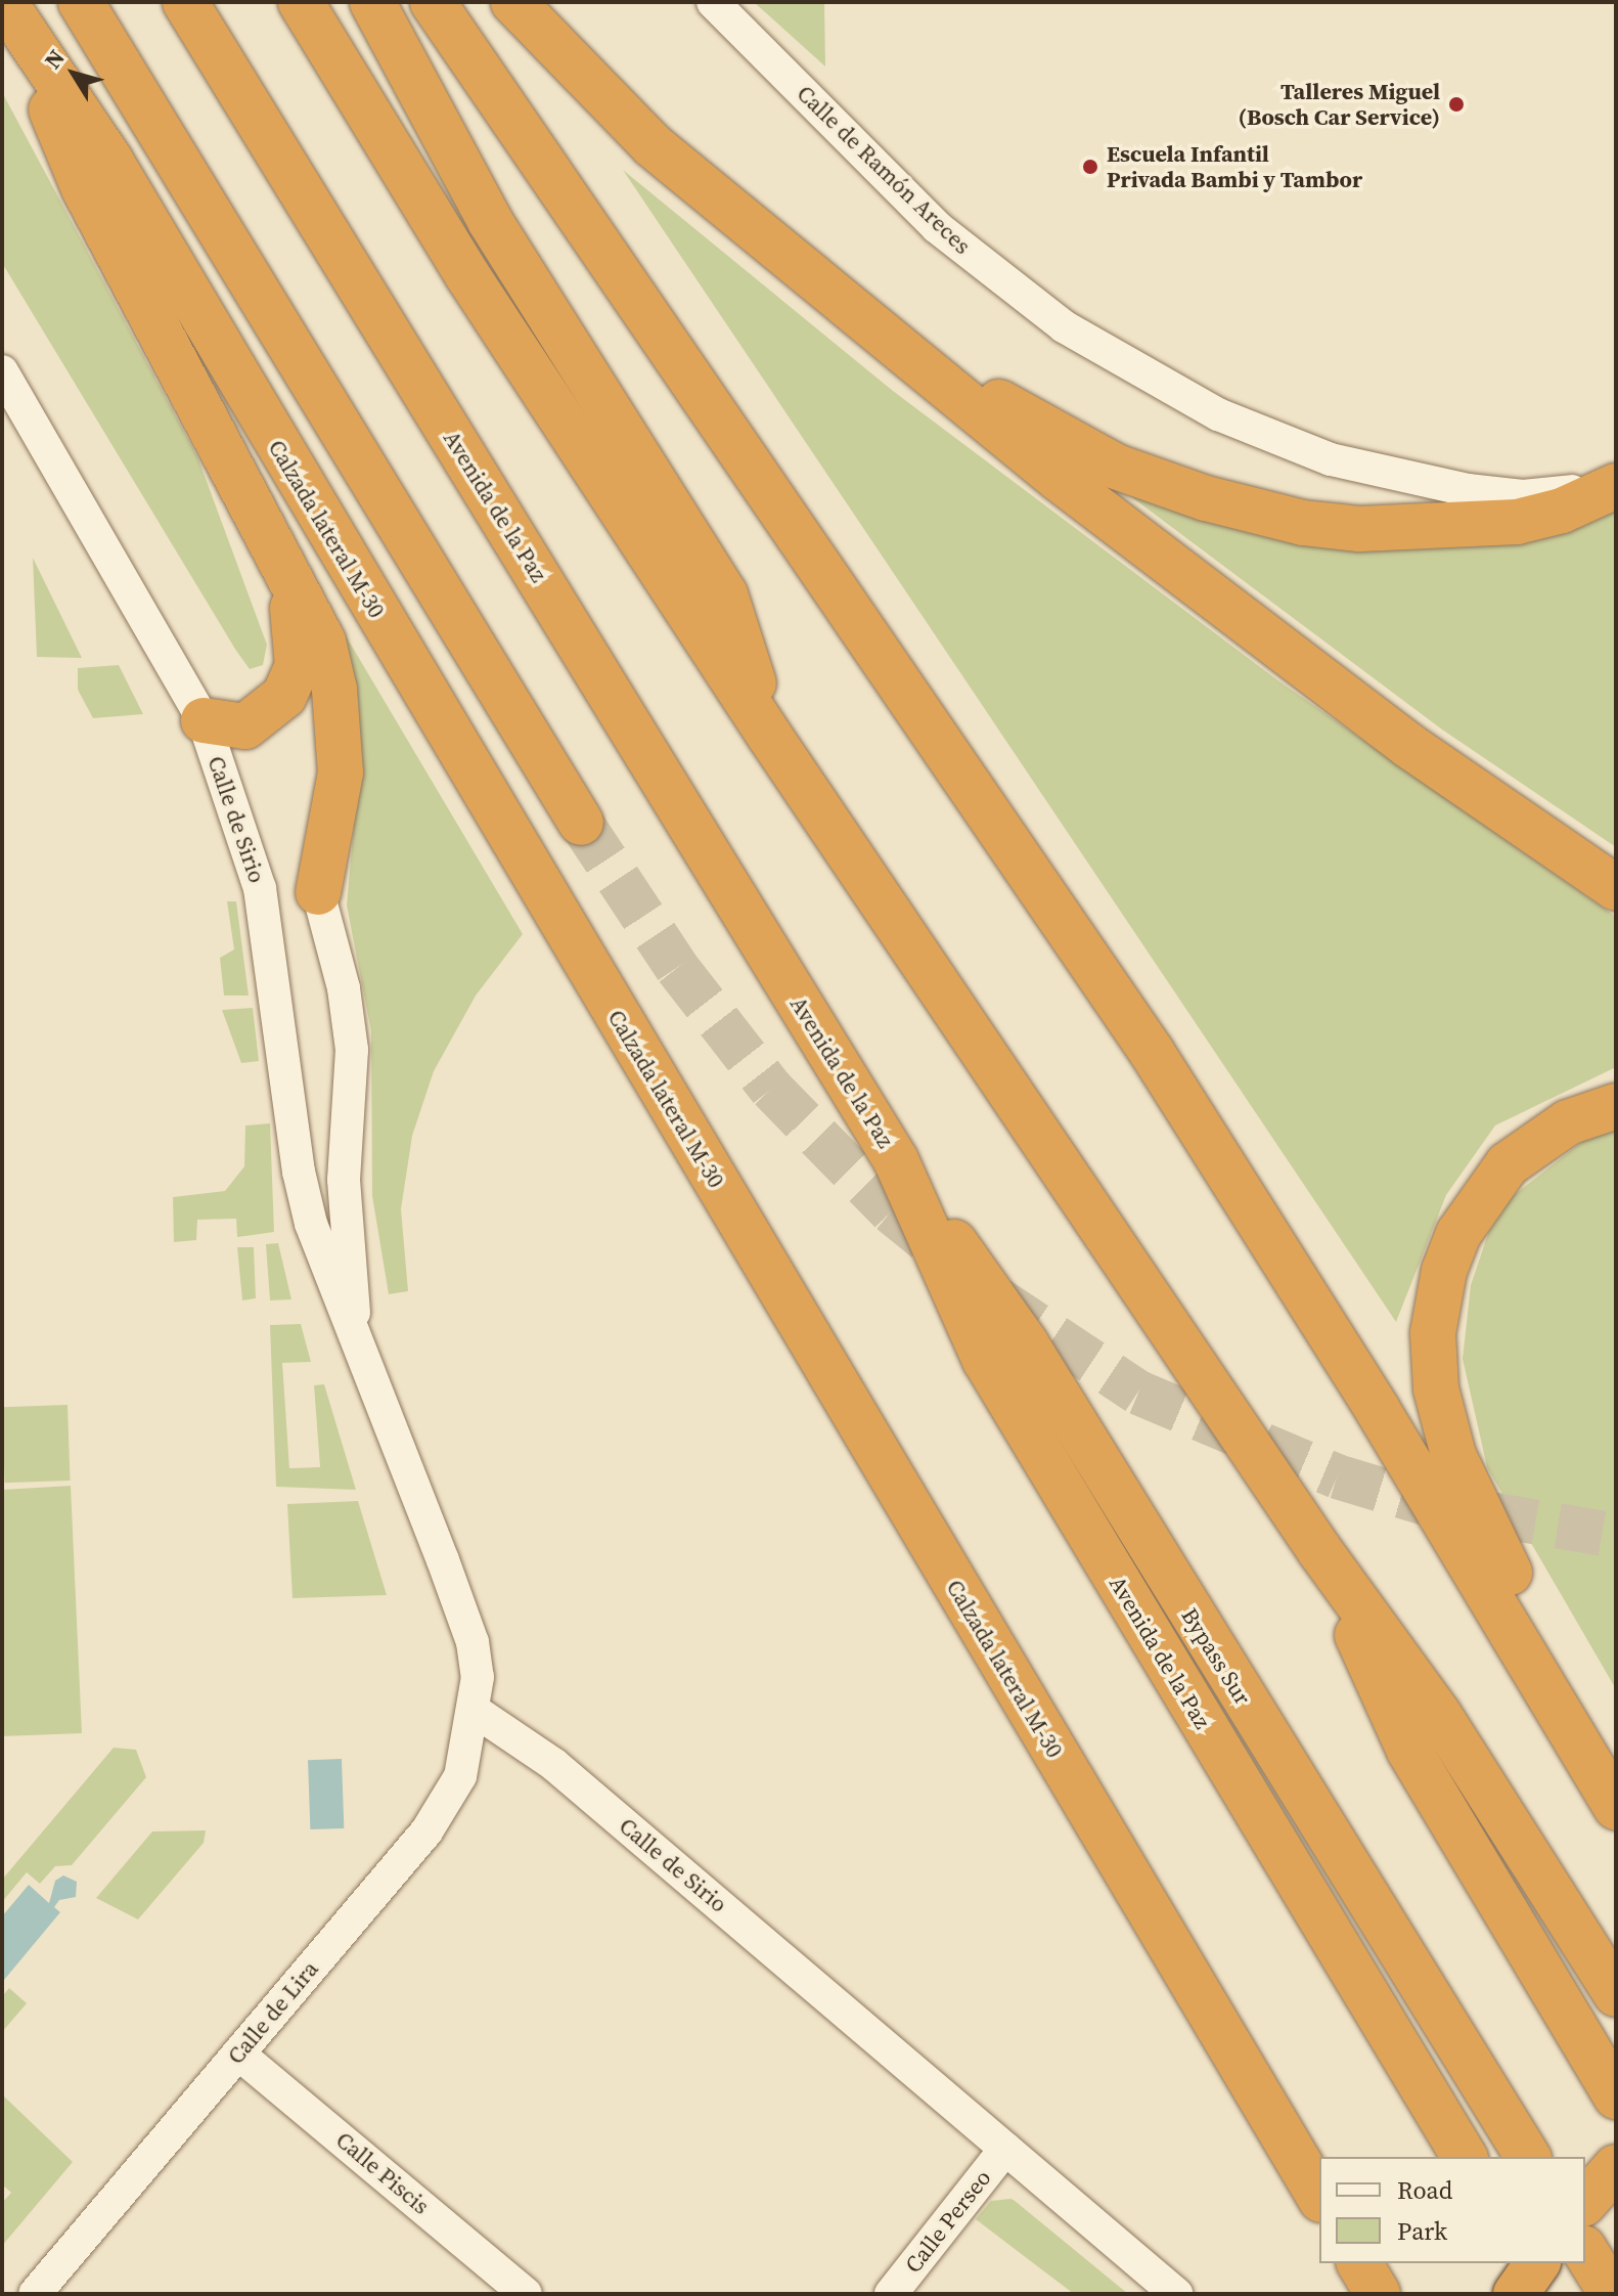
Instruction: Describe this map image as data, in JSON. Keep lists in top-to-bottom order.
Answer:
{
  "streets": {
    "highway": ["Avenida de la Paz", "Calzada lateral M-30", "Bypass Sur"],
    "street": [
      "Calle de Ramón Areces",
      "Calle de Sirio",
      "Calle de Lira",
      "Calle Piscis",
      "Calle Perseo"
    ]
  },
  "crossings": [
    ["Avenida de la Paz", "Bypass Sur"],
    ["Calle de Sirio", "Calle de Lira"],
    ["Calle de Sirio", "Calle Perseo"],
    ["Calle de Lira", "Calle Piscis"]
  ],
  "places": ["Talleres Miguel (Bosch Car Service)", "Escuela Infantil Privada Bambi y Tambor"],
  "legend": ["Road", "Park"],
  "north": "top left"
}
